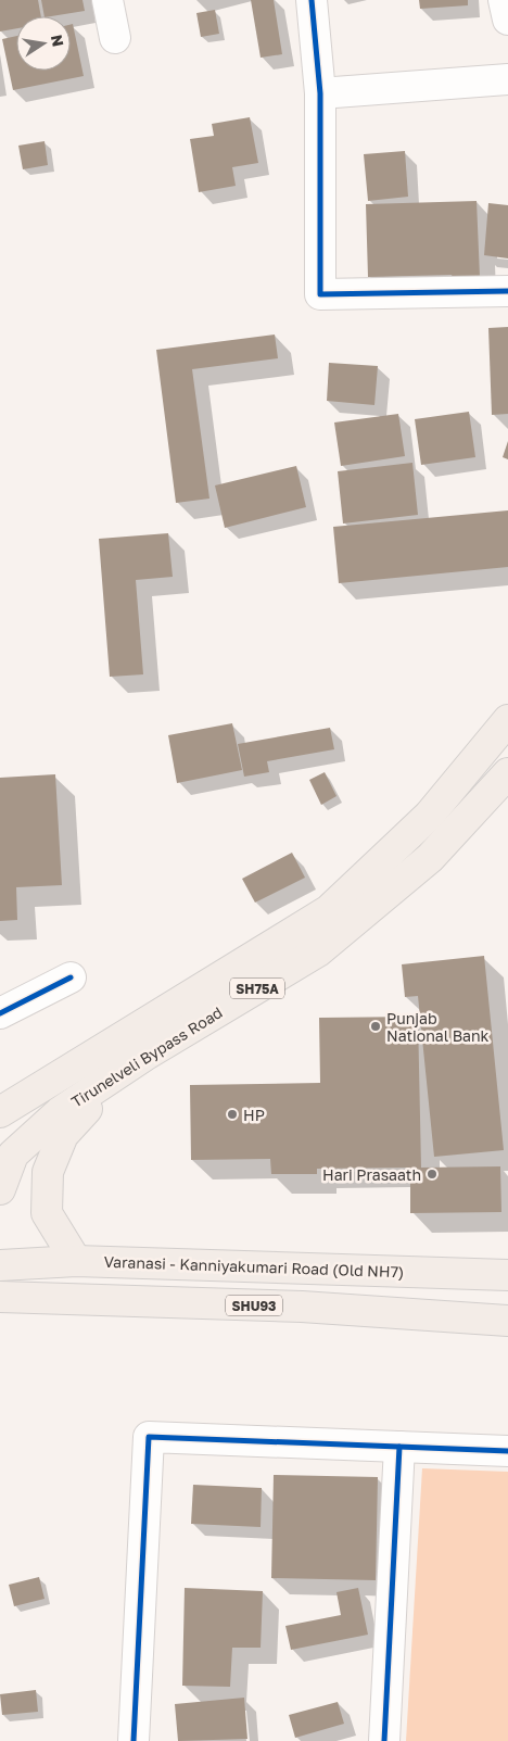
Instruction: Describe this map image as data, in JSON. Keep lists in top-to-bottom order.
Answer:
{
  "streets": {
    "main road": [
      "SH75A",
      "Tirunelveli Bypass Road",
      "Varanasi - Kanniyakumari Road (Old NH7)",
      "SHU93"
    ]
  },
  "places": ["Punjab National Bank", "HP", "Hari Prasaath"],
  "north": "right"
}
